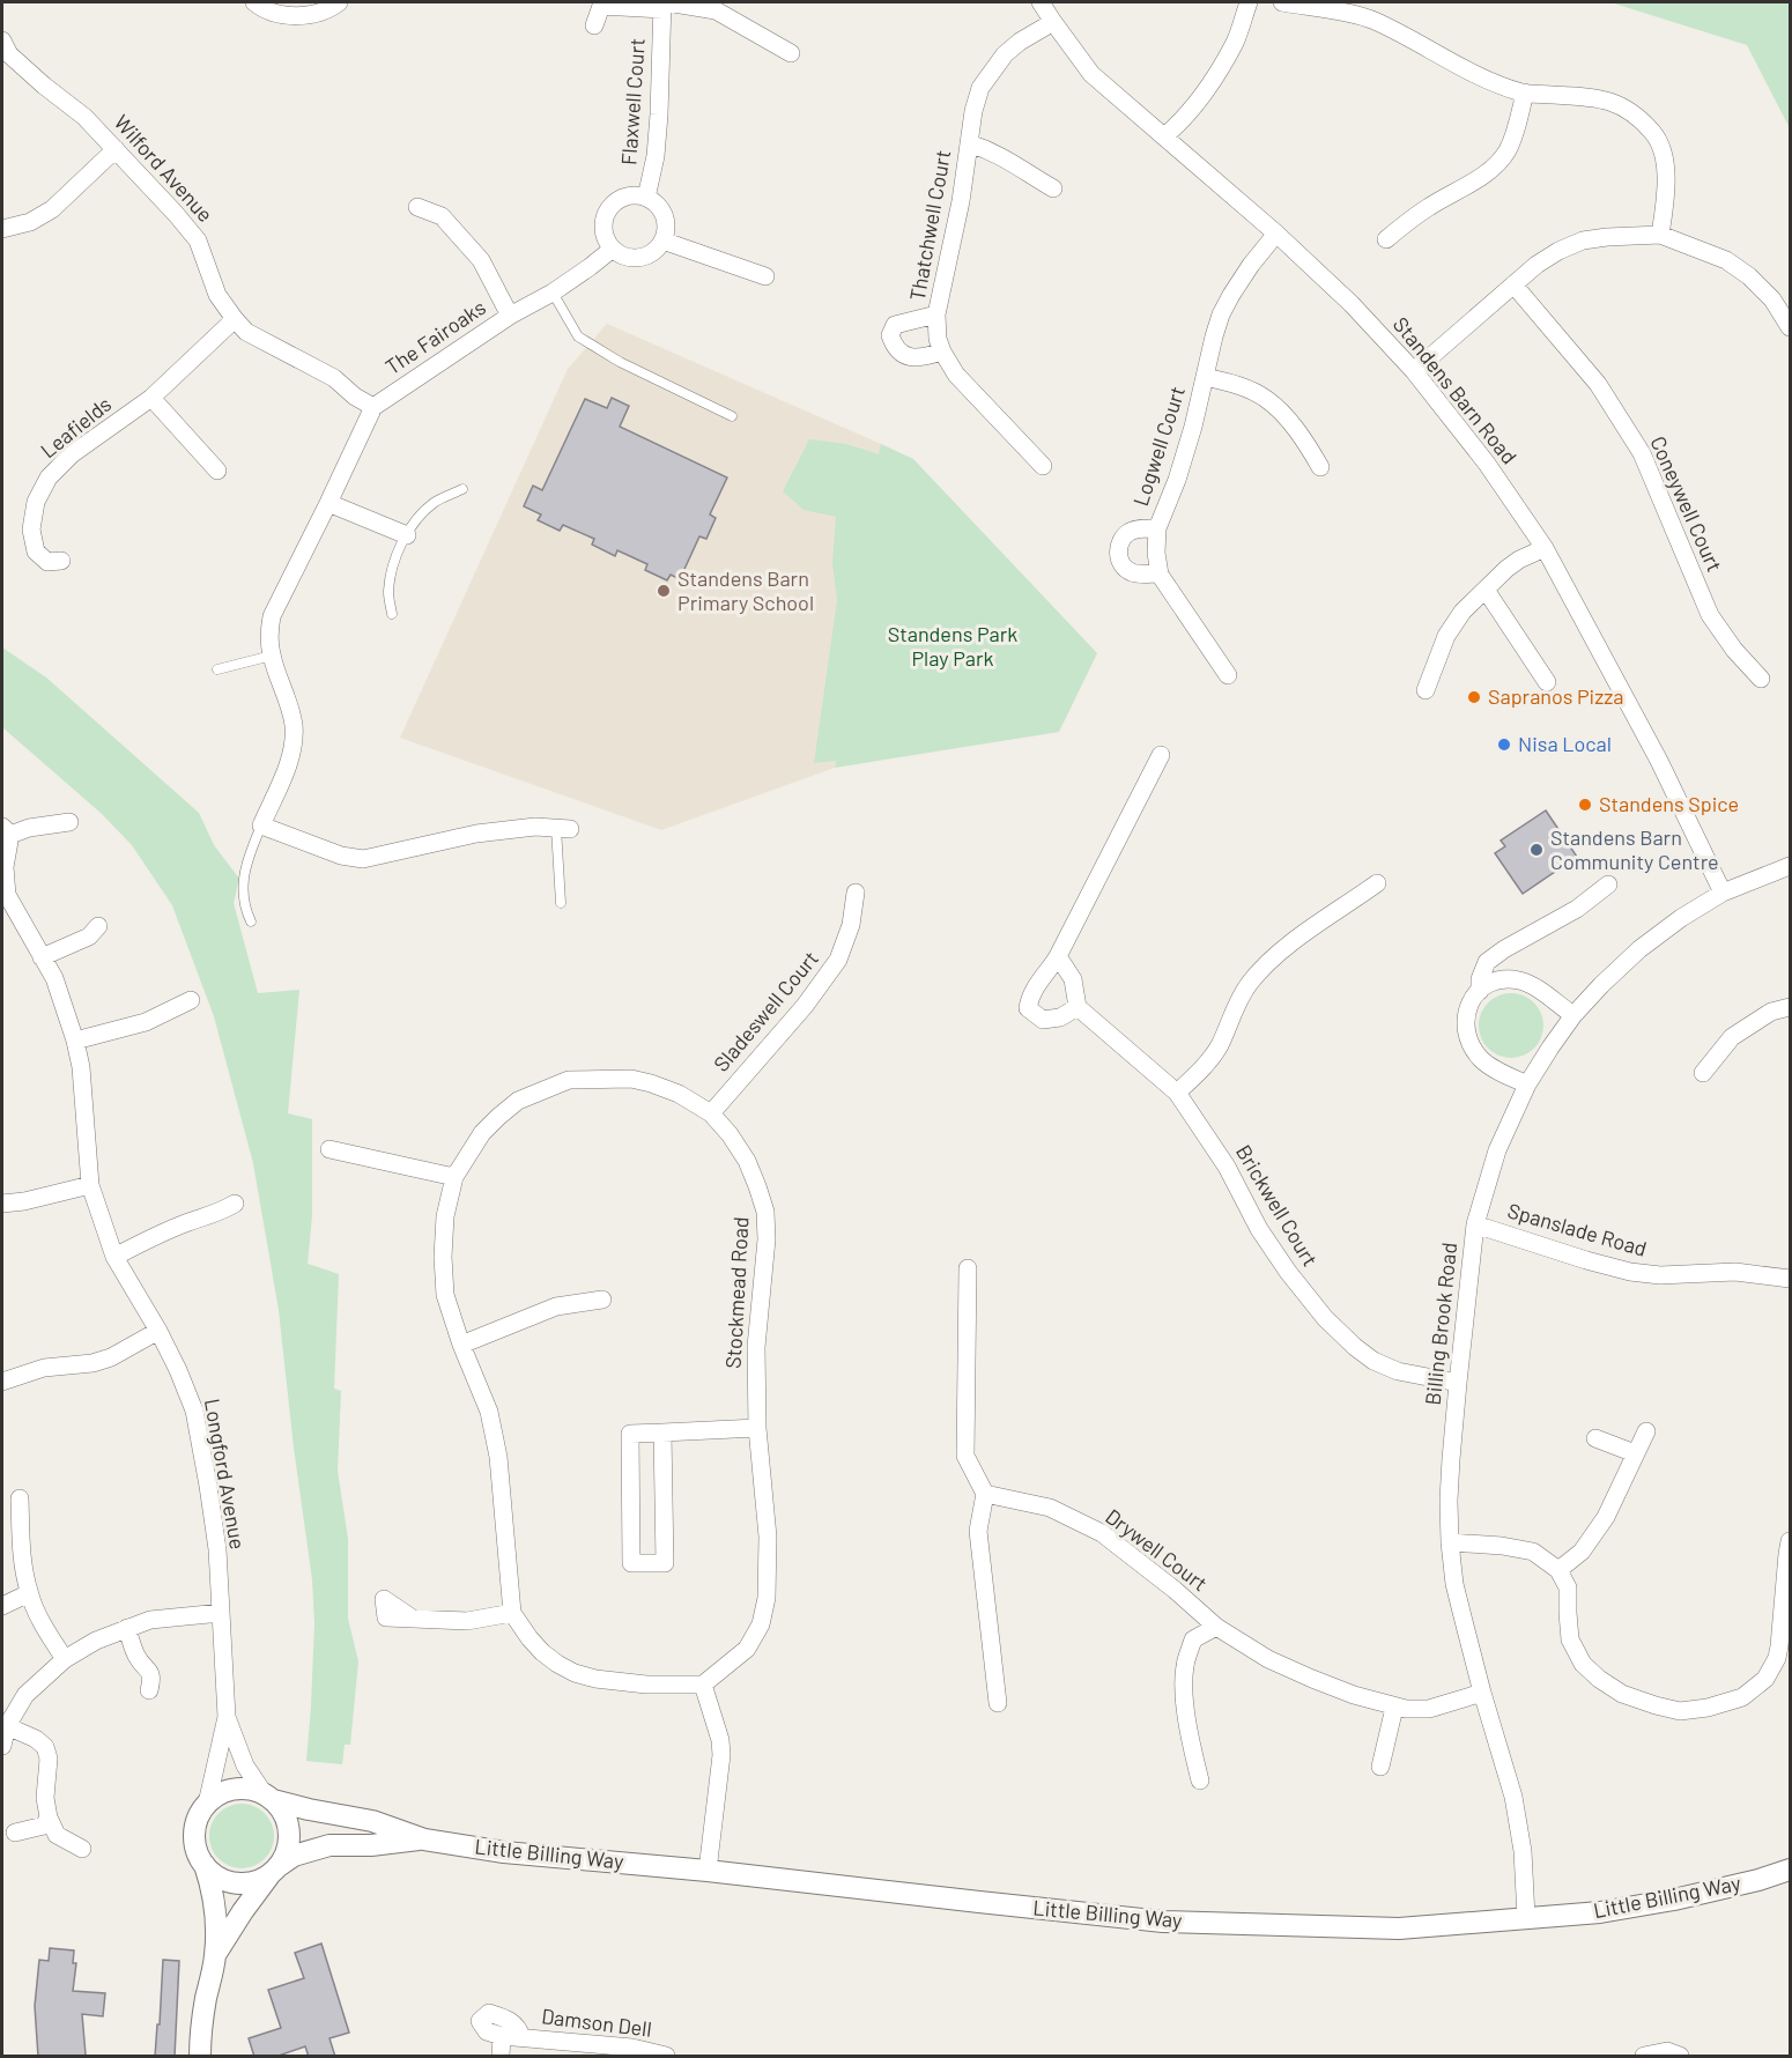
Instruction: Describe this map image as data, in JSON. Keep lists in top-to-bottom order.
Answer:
{
  "streets": {
    "street": [
      "Flaxwell Court",
      "Wilford Avenue",
      "Thatchwell Court",
      "The Fairoaks",
      "Standens Barn Road",
      "Leafields",
      "Logwell Court",
      "Coneywell Court",
      "Sladeswell Court",
      "Brickwell Court",
      "Spanslade Road",
      "Stockmead Road",
      "Billing Brook Road",
      "Longford Avenue",
      "Drywell Court",
      "Little Billing Way",
      "Damson Dell"
    ]
  },
  "crossings": [
    ["Flaxwell Court", "The Fairoaks"],
    ["Wilford Avenue", "The Fairoaks"],
    ["Wilford Avenue", "Leafields"],
    ["Thatchwell Court", "Standens Barn Road"],
    ["Standens Barn Road", "Logwell Court"],
    ["Standens Barn Road", "Billing Brook Road"],
    ["Sladeswell Court", "Stockmead Road"],
    ["Brickwell Court", "Billing Brook Road"],
    ["Spanslade Road", "Billing Brook Road"],
    ["Billing Brook Road", "Drywell Court"],
    ["Billing Brook Road", "Little Billing Way"],
    ["Longford Avenue", "Little Billing Way"]
  ],
  "parks": ["Standens Park Play Park"],
  "places": [
    "Standens Barn Primary School",
    "Sapranos Pizza",
    "Nisa Local",
    "Standens Spice",
    "Standens Barn Community Centre"
  ]
}
